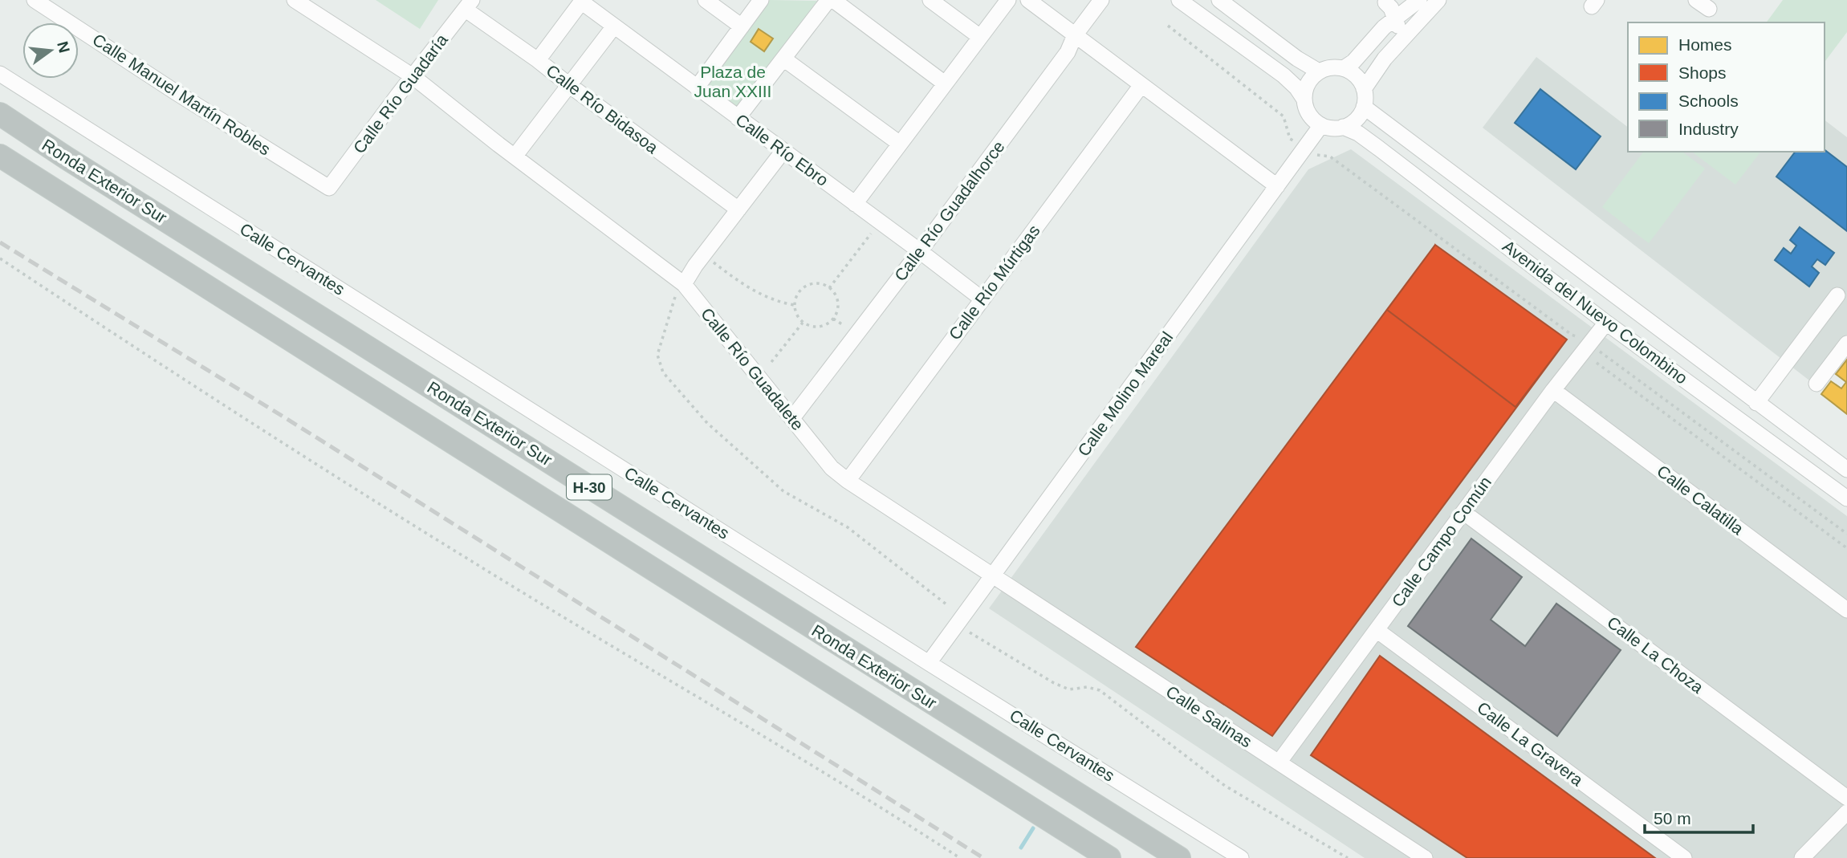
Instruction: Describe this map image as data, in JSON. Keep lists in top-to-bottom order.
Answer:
{
  "streets": {
    "highway": ["Ronda Exterior Sur", "H-30"],
    "street": [
      "Calle Río Guadaría",
      "Calle Manuel Martín Robles",
      "Calle Río Bidasoa",
      "Calle Río Ebro",
      "Calle Río Guadalhorce",
      "Calle Cervantes",
      "Calle Río Múrtigas",
      "Avenida del Nuevo Colombino",
      "Calle Río Guadalete",
      "Calle Molino Mareal",
      "Calle Calatilla",
      "Calle Campo Común",
      "Calle La Choza",
      "Calle Salinas",
      "Calle La Gravera"
    ]
  },
  "crossings": [
    ["Calle Río Guadaría", "Calle Manuel Martín Robles"],
    ["Calle Río Guadaría", "Calle Río Bidasoa"],
    ["Calle Río Guadaría", "Calle Río Guadalete"],
    ["Calle Río Ebro", "Calle Río Guadalhorce"],
    ["Calle Río Ebro", "Calle Río Múrtigas"],
    ["Calle Río Guadalhorce", "Calle Río Guadalete"],
    ["Calle Cervantes", "Calle Molino Mareal"],
    ["Calle Río Múrtigas", "Calle Río Guadalete"],
    ["Avenida del Nuevo Colombino", "Calle Molino Mareal"],
    ["Avenida del Nuevo Colombino", "Calle Campo Común"],
    ["Calle Río Guadalete", "Calle Molino Mareal"],
    ["Calle Río Guadalete", "Calle Salinas"],
    ["Calle Molino Mareal", "Calle Salinas"],
    ["Calle Calatilla", "Calle Campo Común"],
    ["Calle Campo Común", "Calle La Choza"],
    ["Calle Campo Común", "Calle Salinas"],
    ["Calle Campo Común", "Calle La Gravera"]
  ],
  "parks": ["Plaza de Juan XXIII"],
  "legend": [
    "Homes",
    "Shops",
    "Schools",
    "Industry"
  ],
  "scale_bar": "50 m",
  "north": "right"
}
